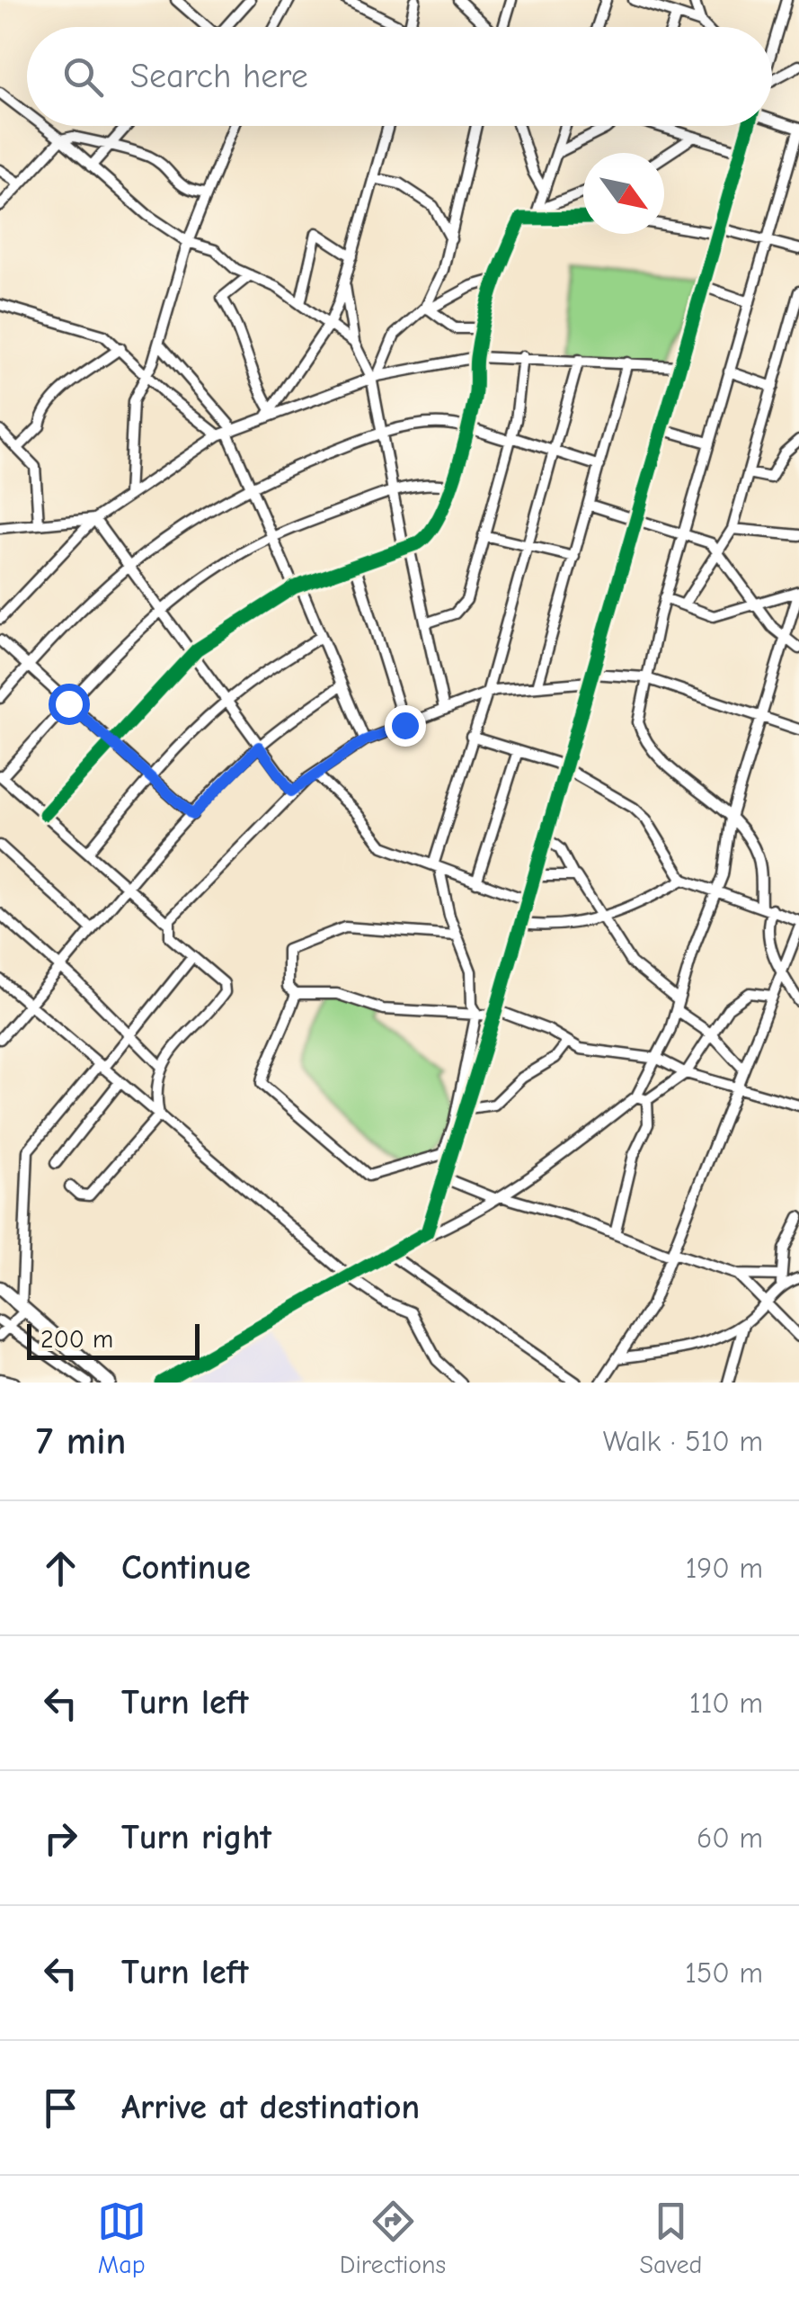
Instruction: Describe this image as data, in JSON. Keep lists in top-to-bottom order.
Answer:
{
  "scale_bar": "200 m",
  "north": "bottom right",
  "page": {
    "search": "Search here",
    "scale": "200 m",
    "heading": ["7 min", "Walk · 510 m"],
    "list": [
      ["Continue", "190 m"],
      ["Turn left", "110 m"],
      ["Turn right", "60 m"],
      ["Turn left", "150 m"],
      "Arrive at destination"
    ],
    "nav": ["Map", "Directions", "Saved"]
  }
}
